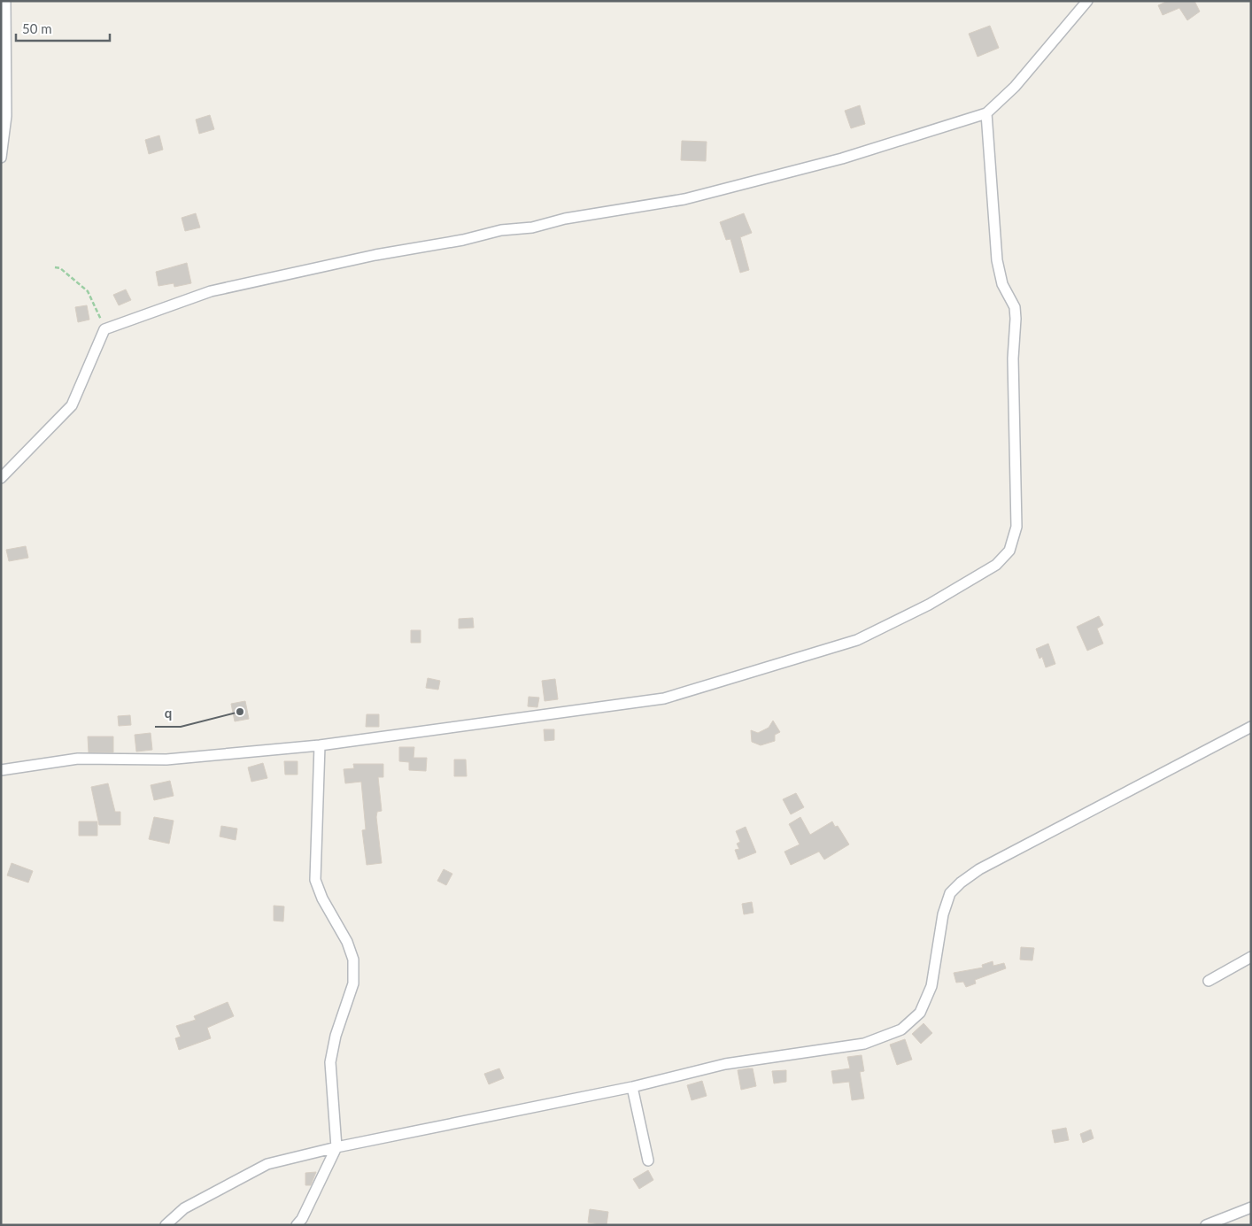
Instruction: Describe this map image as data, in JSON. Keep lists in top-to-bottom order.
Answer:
{
  "places": ["q"],
  "scale_bar": "50 m"
}
